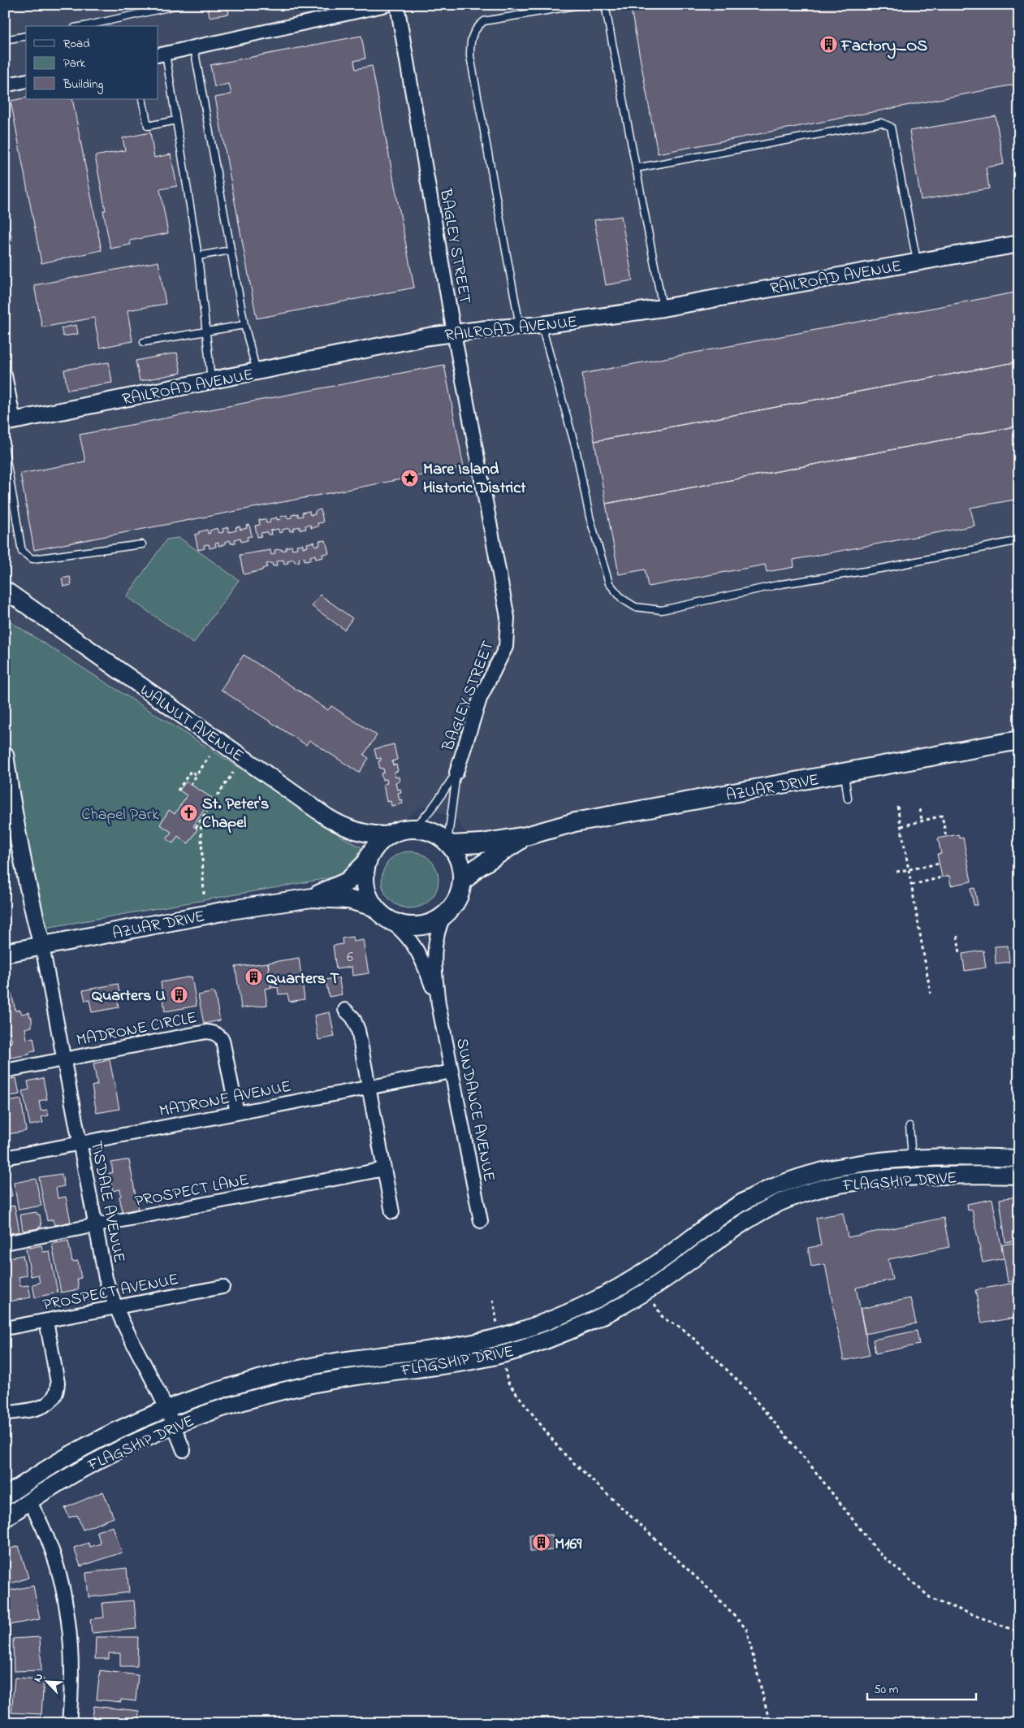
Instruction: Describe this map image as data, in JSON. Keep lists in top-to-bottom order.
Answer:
{
  "streets": {
    "main road": ["AZUAR DRIVE"],
    "street": [
      "BAGLEY STREET",
      "RAILROAD AVENUE",
      "WALNUT AVENUE",
      "MADRONE CIRCLE",
      "MADRONE AVENUE",
      "SUNDANCE AVENUE",
      "FLAGSHIP DRIVE",
      "PROSPECT LANE",
      "TISDALE AVENUE",
      "PROSPECT AVENUE"
    ]
  },
  "crossings": [
    ["BAGLEY STREET", "RAILROAD AVENUE"],
    ["BAGLEY STREET", "WALNUT AVENUE"],
    ["BAGLEY STREET", "AZUAR DRIVE"],
    ["BAGLEY STREET", "SUNDANCE AVENUE"],
    ["WALNUT AVENUE", "AZUAR DRIVE"],
    ["WALNUT AVENUE", "SUNDANCE AVENUE"],
    ["AZUAR DRIVE", "SUNDANCE AVENUE"],
    ["AZUAR DRIVE", "TISDALE AVENUE"],
    ["MADRONE CIRCLE", "MADRONE AVENUE"],
    ["MADRONE CIRCLE", "TISDALE AVENUE"],
    ["MADRONE AVENUE", "SUNDANCE AVENUE"],
    ["MADRONE AVENUE", "TISDALE AVENUE"],
    ["FLAGSHIP DRIVE", "TISDALE AVENUE"],
    ["PROSPECT LANE", "TISDALE AVENUE"],
    ["TISDALE AVENUE", "PROSPECT AVENUE"]
  ],
  "parks": ["Chapel Park"],
  "places": {
    "building": [
      "Factory_OS",
      "Quarters T",
      "Quarters U",
      "M169"
    ],
    "place": ["Mare Island Historic District"],
    "church": ["St. Peter's Chapel"]
  },
  "house_numbers": ["6"],
  "legend": ["Road", "Park", "Building"],
  "scale_bar": "50 m",
  "north": "top left"
}
